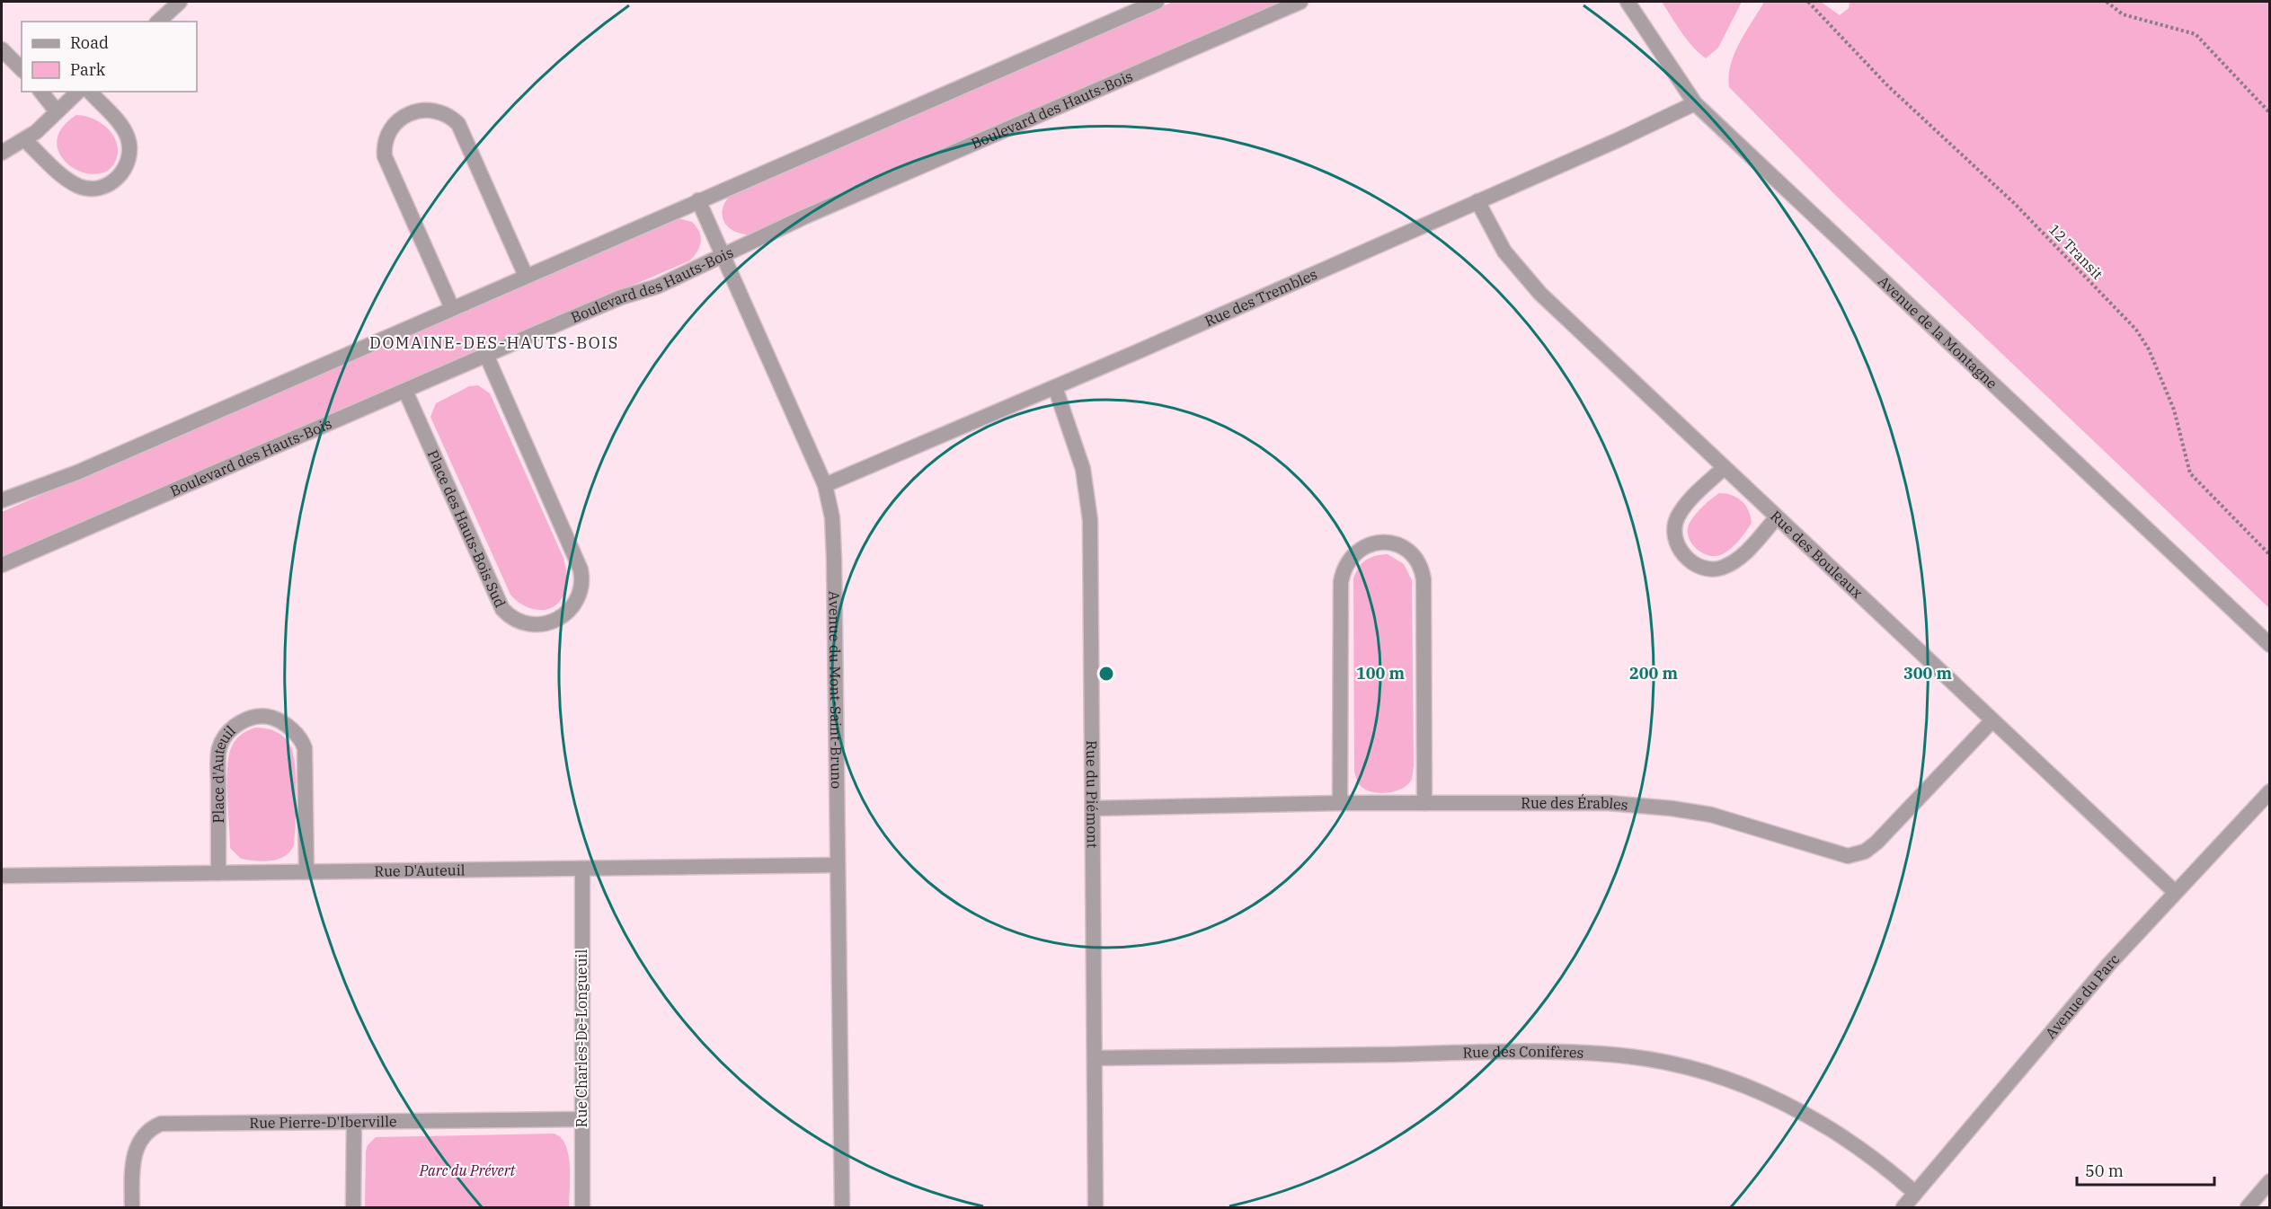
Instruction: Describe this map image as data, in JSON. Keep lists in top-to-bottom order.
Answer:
{
  "streets": {
    "street": [
      "Boulevard des Hauts-Bois",
      "Rue des Trembles",
      "Avenue de la Montagne",
      "Place des Hauts-Bois Sud",
      "Rue des Bouleaux",
      "Avenue du Mont-Saint-Bruno",
      "Place d'Auteuil",
      "Rue du Piémont",
      "Rue des Érables",
      "Rue D'Auteuil",
      "Avenue du Parc",
      "Rue Charles-De-Longueuil",
      "Rue des Conifères",
      "Rue Pierre-D'Iberville"
    ],
    "path": ["12 Transit"]
  },
  "crossings": [
    ["Boulevard des Hauts-Bois", "Place des Hauts-Bois Sud"],
    ["Boulevard des Hauts-Bois", "Avenue du Mont-Saint-Bruno"],
    ["Rue des Trembles", "Avenue de la Montagne"],
    ["Rue des Trembles", "Rue des Bouleaux"],
    ["Rue des Trembles", "Avenue du Mont-Saint-Bruno"],
    ["Rue des Trembles", "Rue du Piémont"],
    ["Rue des Bouleaux", "Rue des Érables"],
    ["Rue des Bouleaux", "Avenue du Parc"],
    ["Avenue du Mont-Saint-Bruno", "Rue D'Auteuil"],
    ["Place d'Auteuil", "Rue D'Auteuil"],
    ["Rue du Piémont", "Rue des Érables"],
    ["Rue du Piémont", "Rue des Conifères"],
    ["Rue D'Auteuil", "Rue Charles-De-Longueuil"],
    ["Avenue du Parc", "Rue des Conifères"],
    ["Rue Charles-De-Longueuil", "Rue Pierre-D'Iberville"]
  ],
  "districts": ["DOMAINE-DES-HAUTS-BOIS"],
  "parks": ["Parc du Prévert"],
  "legend": ["Road", "Park"],
  "scale_bar": "50 m",
  "rings": ["100 m", "200 m", "300 m"]
}
